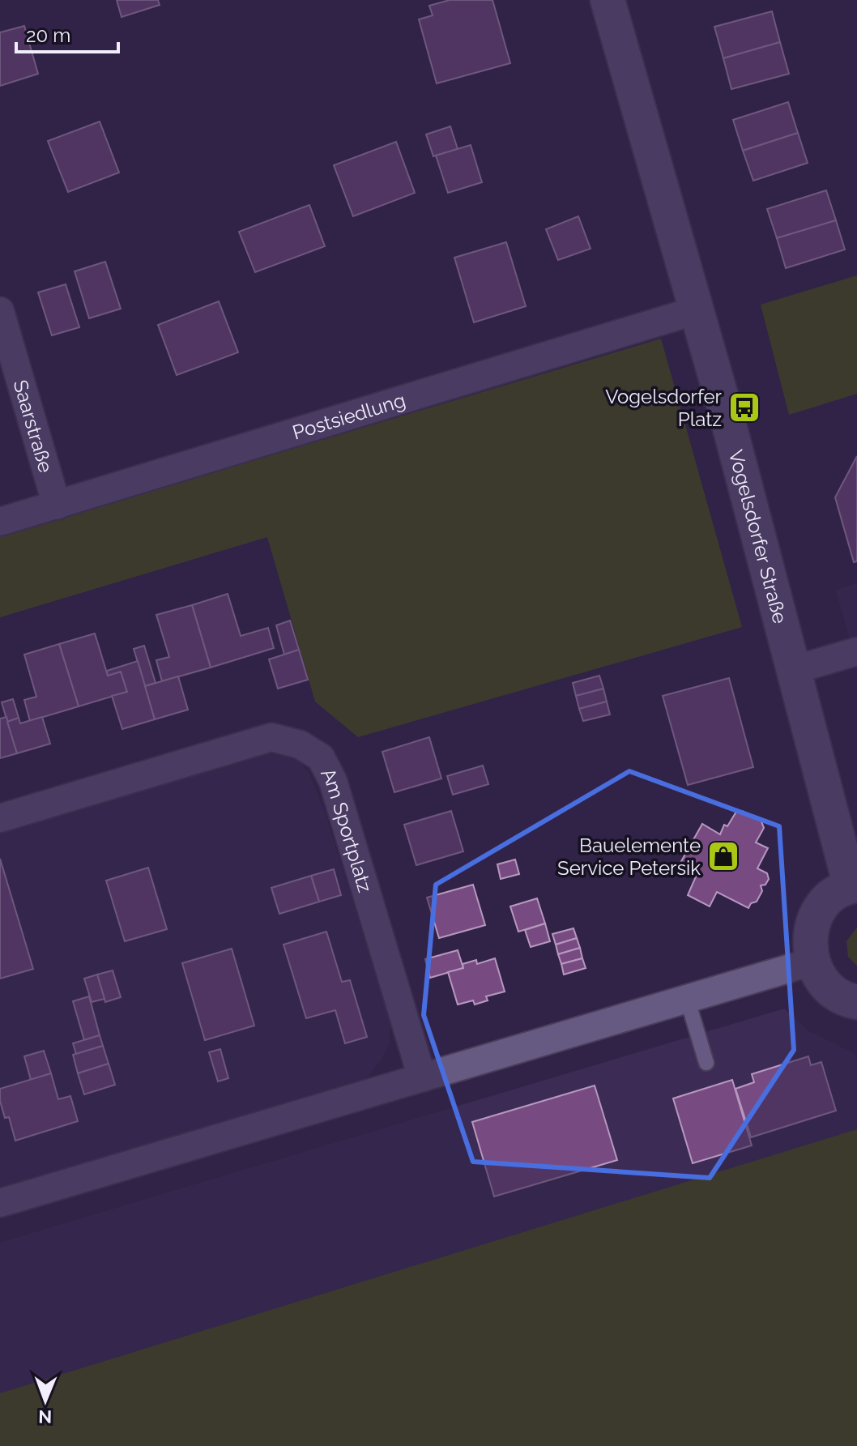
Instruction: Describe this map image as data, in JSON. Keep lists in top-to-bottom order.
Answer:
{
  "streets": {
    "street": [
      "Postsiedlung",
      "Saarstraße",
      "Vogelsdorfer Straße",
      "Am Sportplatz"
    ]
  },
  "crossings": [
    ["Postsiedlung", "Saarstraße"],
    ["Postsiedlung", "Vogelsdorfer Straße"]
  ],
  "places": {
    "bus stop": ["Vogelsdorfer Platz"],
    "shop": ["Bauelemente Service Petersik"]
  },
  "scale_bar": "20 m",
  "north": "bottom"
}
